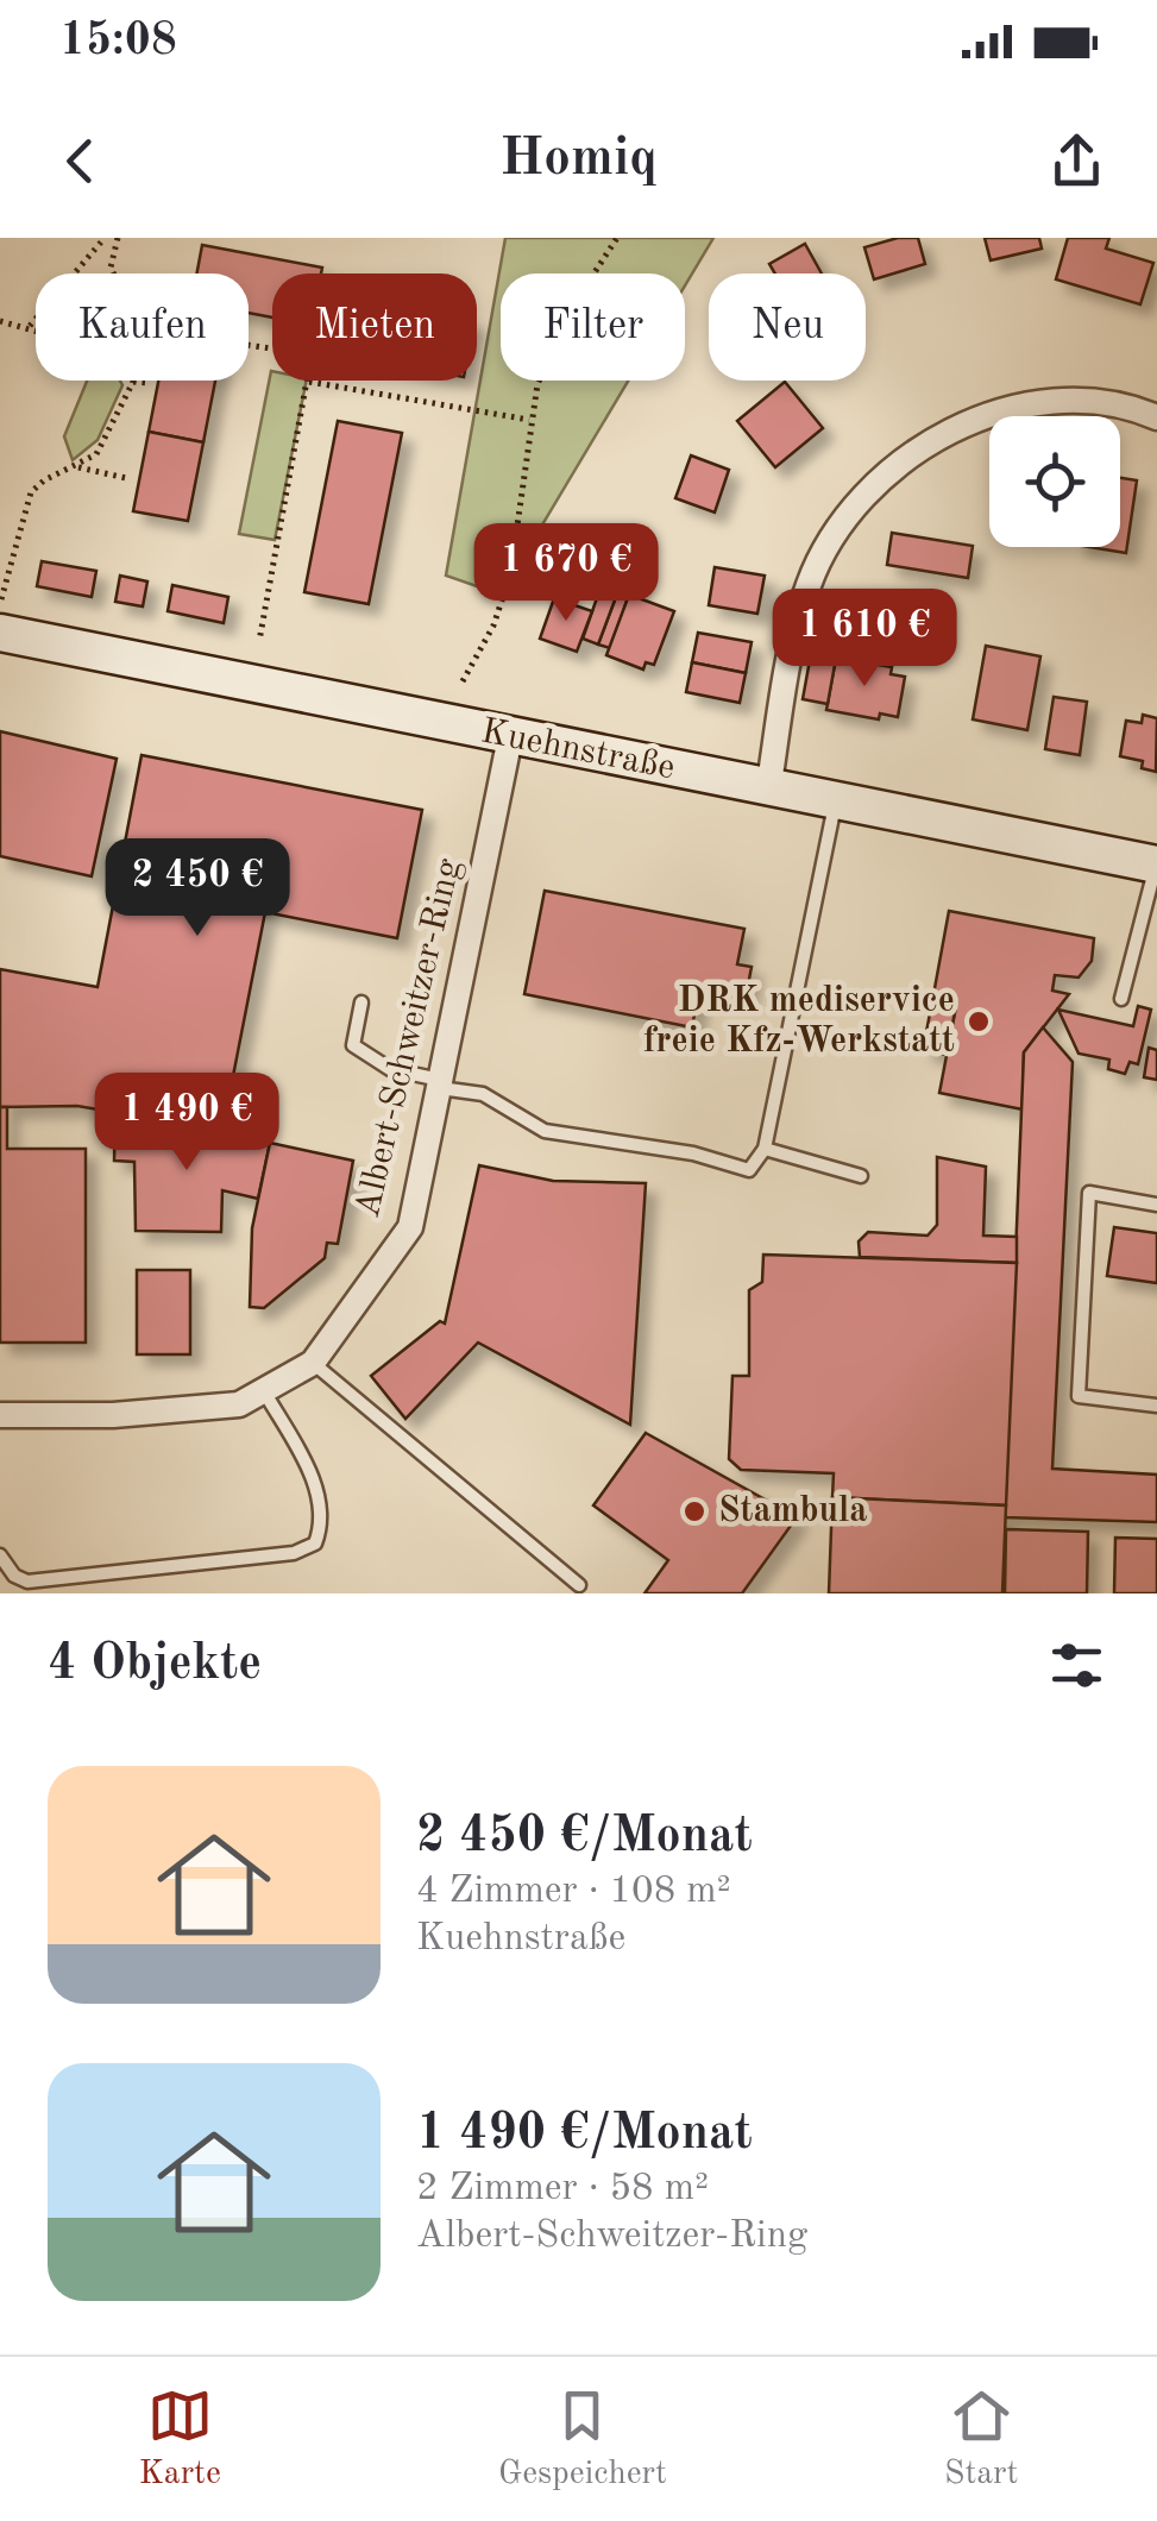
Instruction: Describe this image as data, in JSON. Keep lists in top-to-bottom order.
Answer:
{
  "streets": {
    "street": ["Kuehnstraße", "Albert-Schweitzer-Ring"]
  },
  "crossings": [
    ["Kuehnstraße", "Albert-Schweitzer-Ring"]
  ],
  "places": ["DRK mediservice freie Kfz-Werkstatt", "Stambula"],
  "page": {
    "status": "15:08",
    "header": "Homiq",
    "chip": [
      "Kaufen",
      "Mieten",
      "Filter",
      "Neu"
    ],
    "price": [
      "1 670 €",
      "1 610 €",
      "2 450 €",
      "1 490 €"
    ],
    "heading": "4 Objekte",
    "list": [
      {
        "name": "2 450 €/Monat",
        "note": "4 Zimmer · 108 m² · Kuehnstraße"
      },
      {
        "name": "1 490 €/Monat",
        "note": "2 Zimmer · 58 m² · Albert-Schweitzer-Ring"
      }
    ],
    "tabs": ["Karte", "Gespeichert", "Start"]
  }
}
